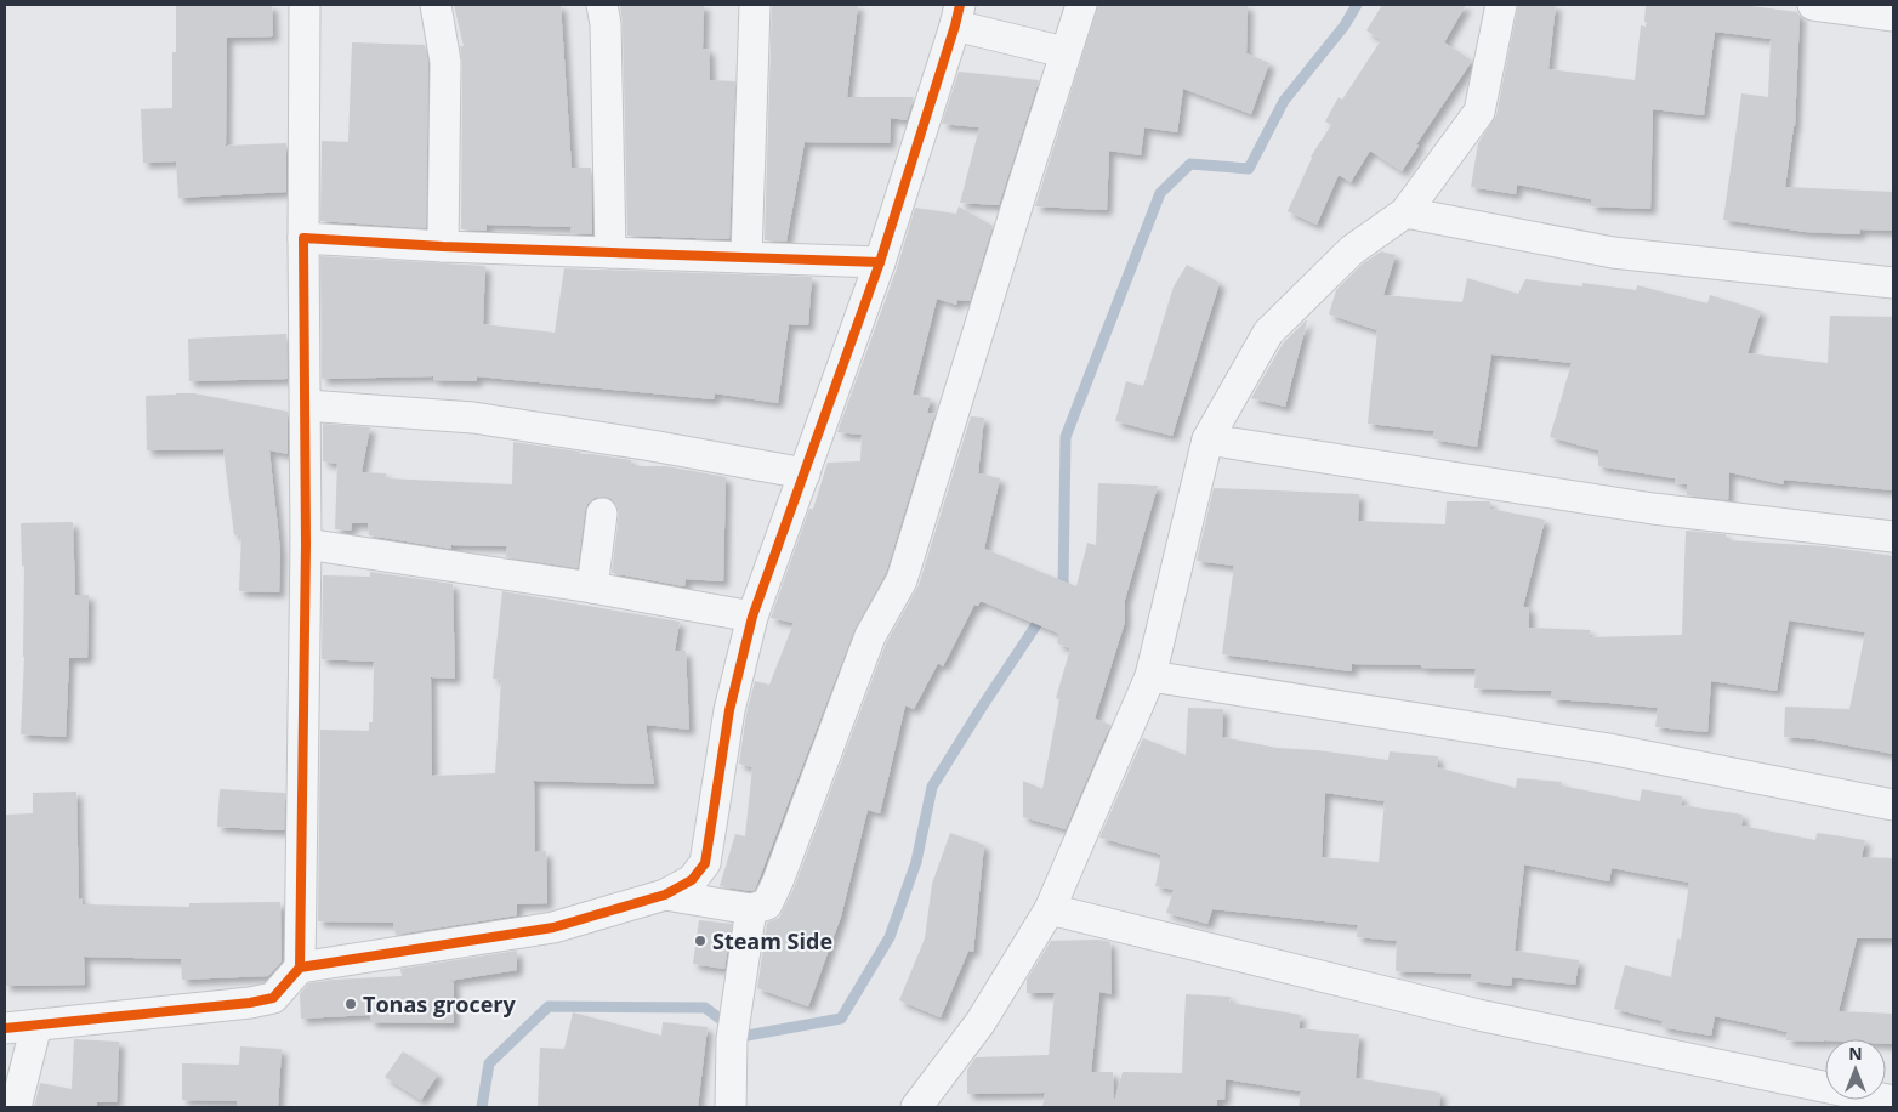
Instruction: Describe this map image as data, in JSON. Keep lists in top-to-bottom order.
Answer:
{
  "places": ["Steam Side", "Tonas grocery"],
  "north": "top"
}
